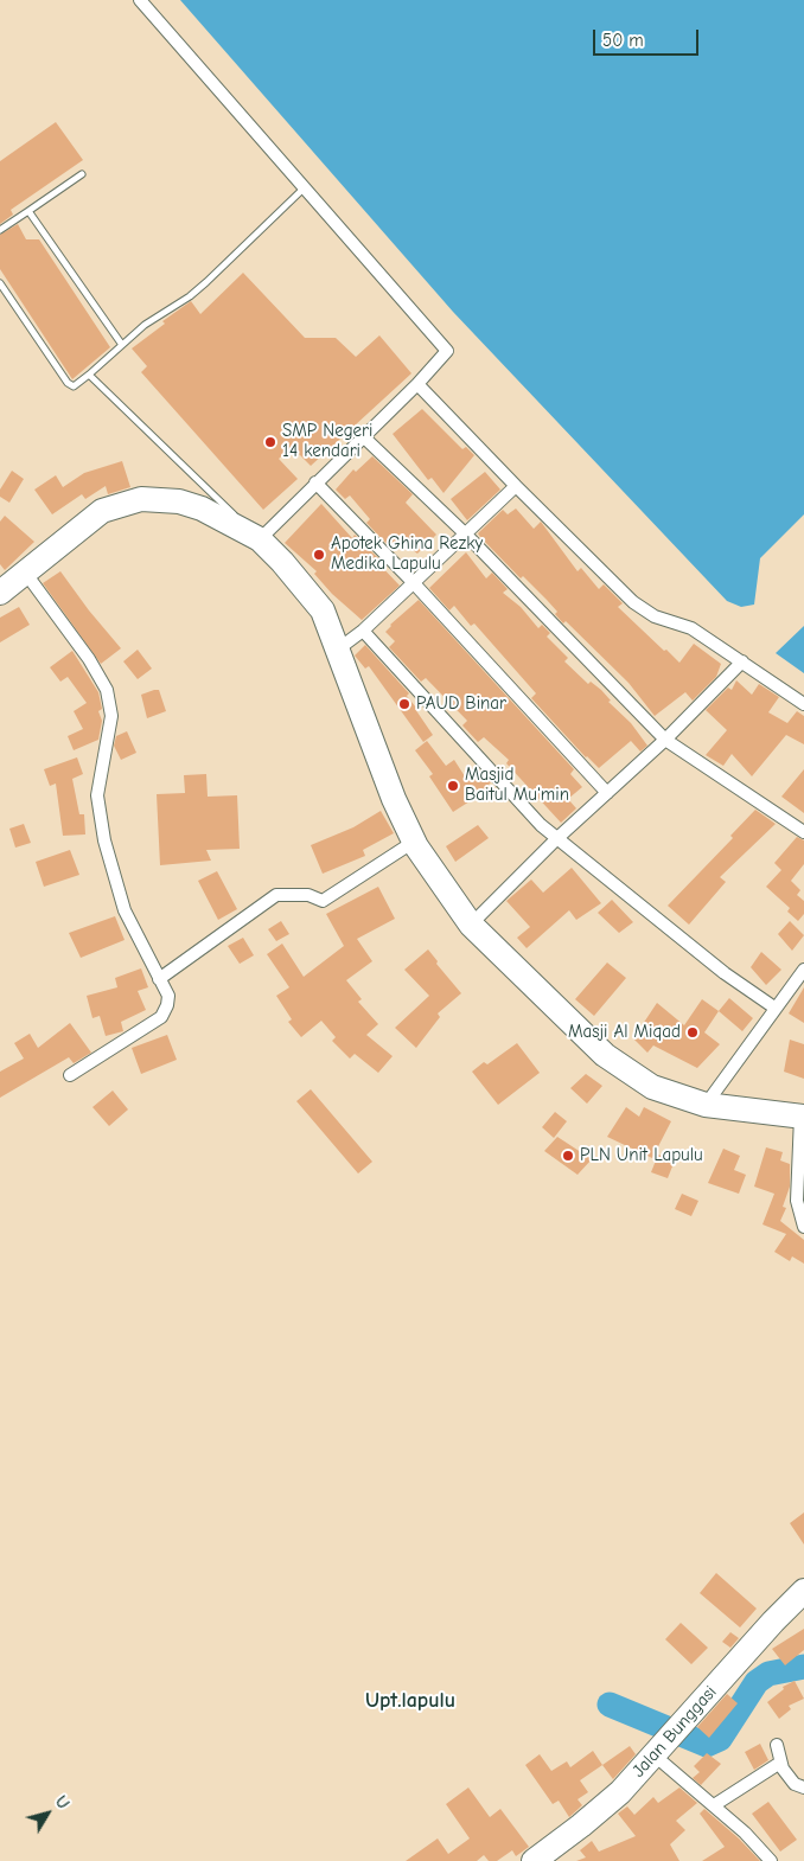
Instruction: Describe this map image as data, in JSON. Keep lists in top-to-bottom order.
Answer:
{
  "streets": {
    "highway": ["Jalan Bunggasi"]
  },
  "districts": ["Upt.lapulu"],
  "places": [
    "SMP Negeri 14 kendari",
    "Apotek Ghina Rezky Medika Lapulu",
    "PAUD Binar",
    "Masjid Baitul Mu'min",
    "Masji Al Miqad",
    "PLN Unit Lapulu"
  ],
  "scale_bar": "50 m",
  "north": "top right"
}
